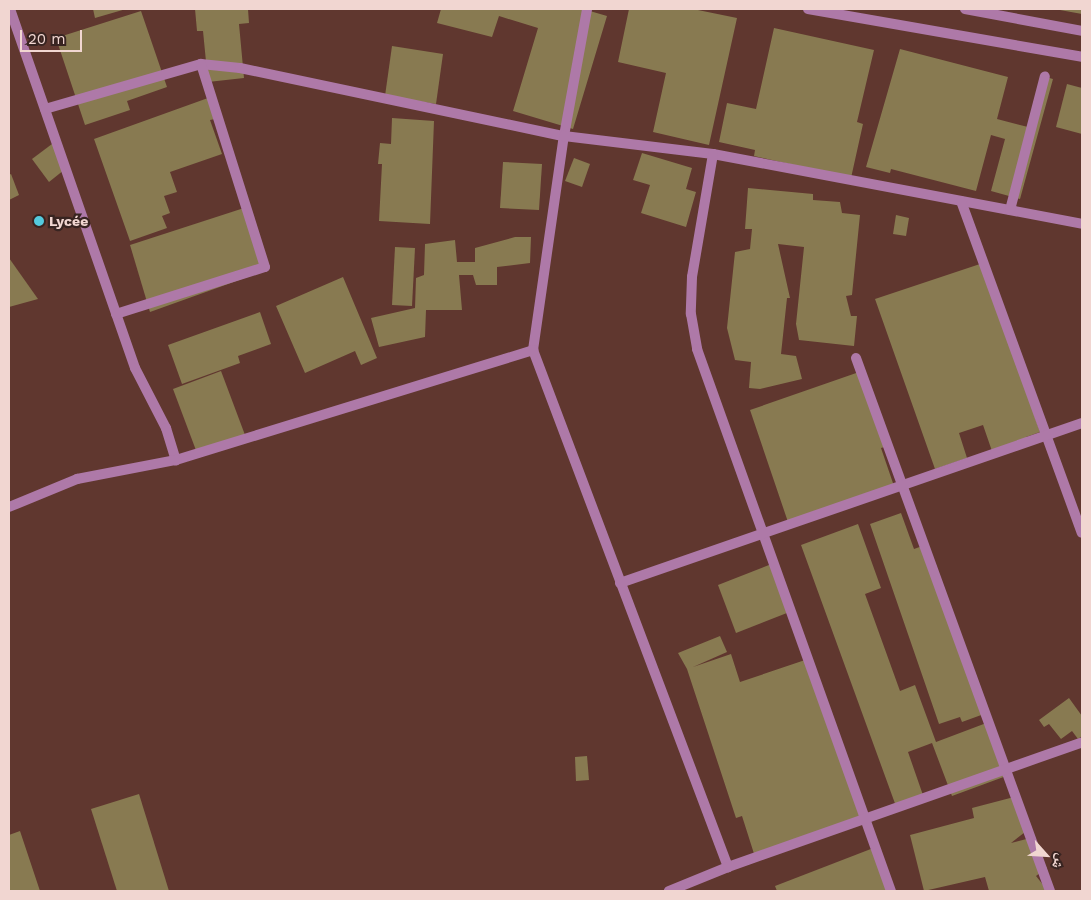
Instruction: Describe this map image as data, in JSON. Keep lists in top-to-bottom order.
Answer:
{
  "places": ["Lycée"],
  "scale_bar": "20 m",
  "north": "bottom right"
}
